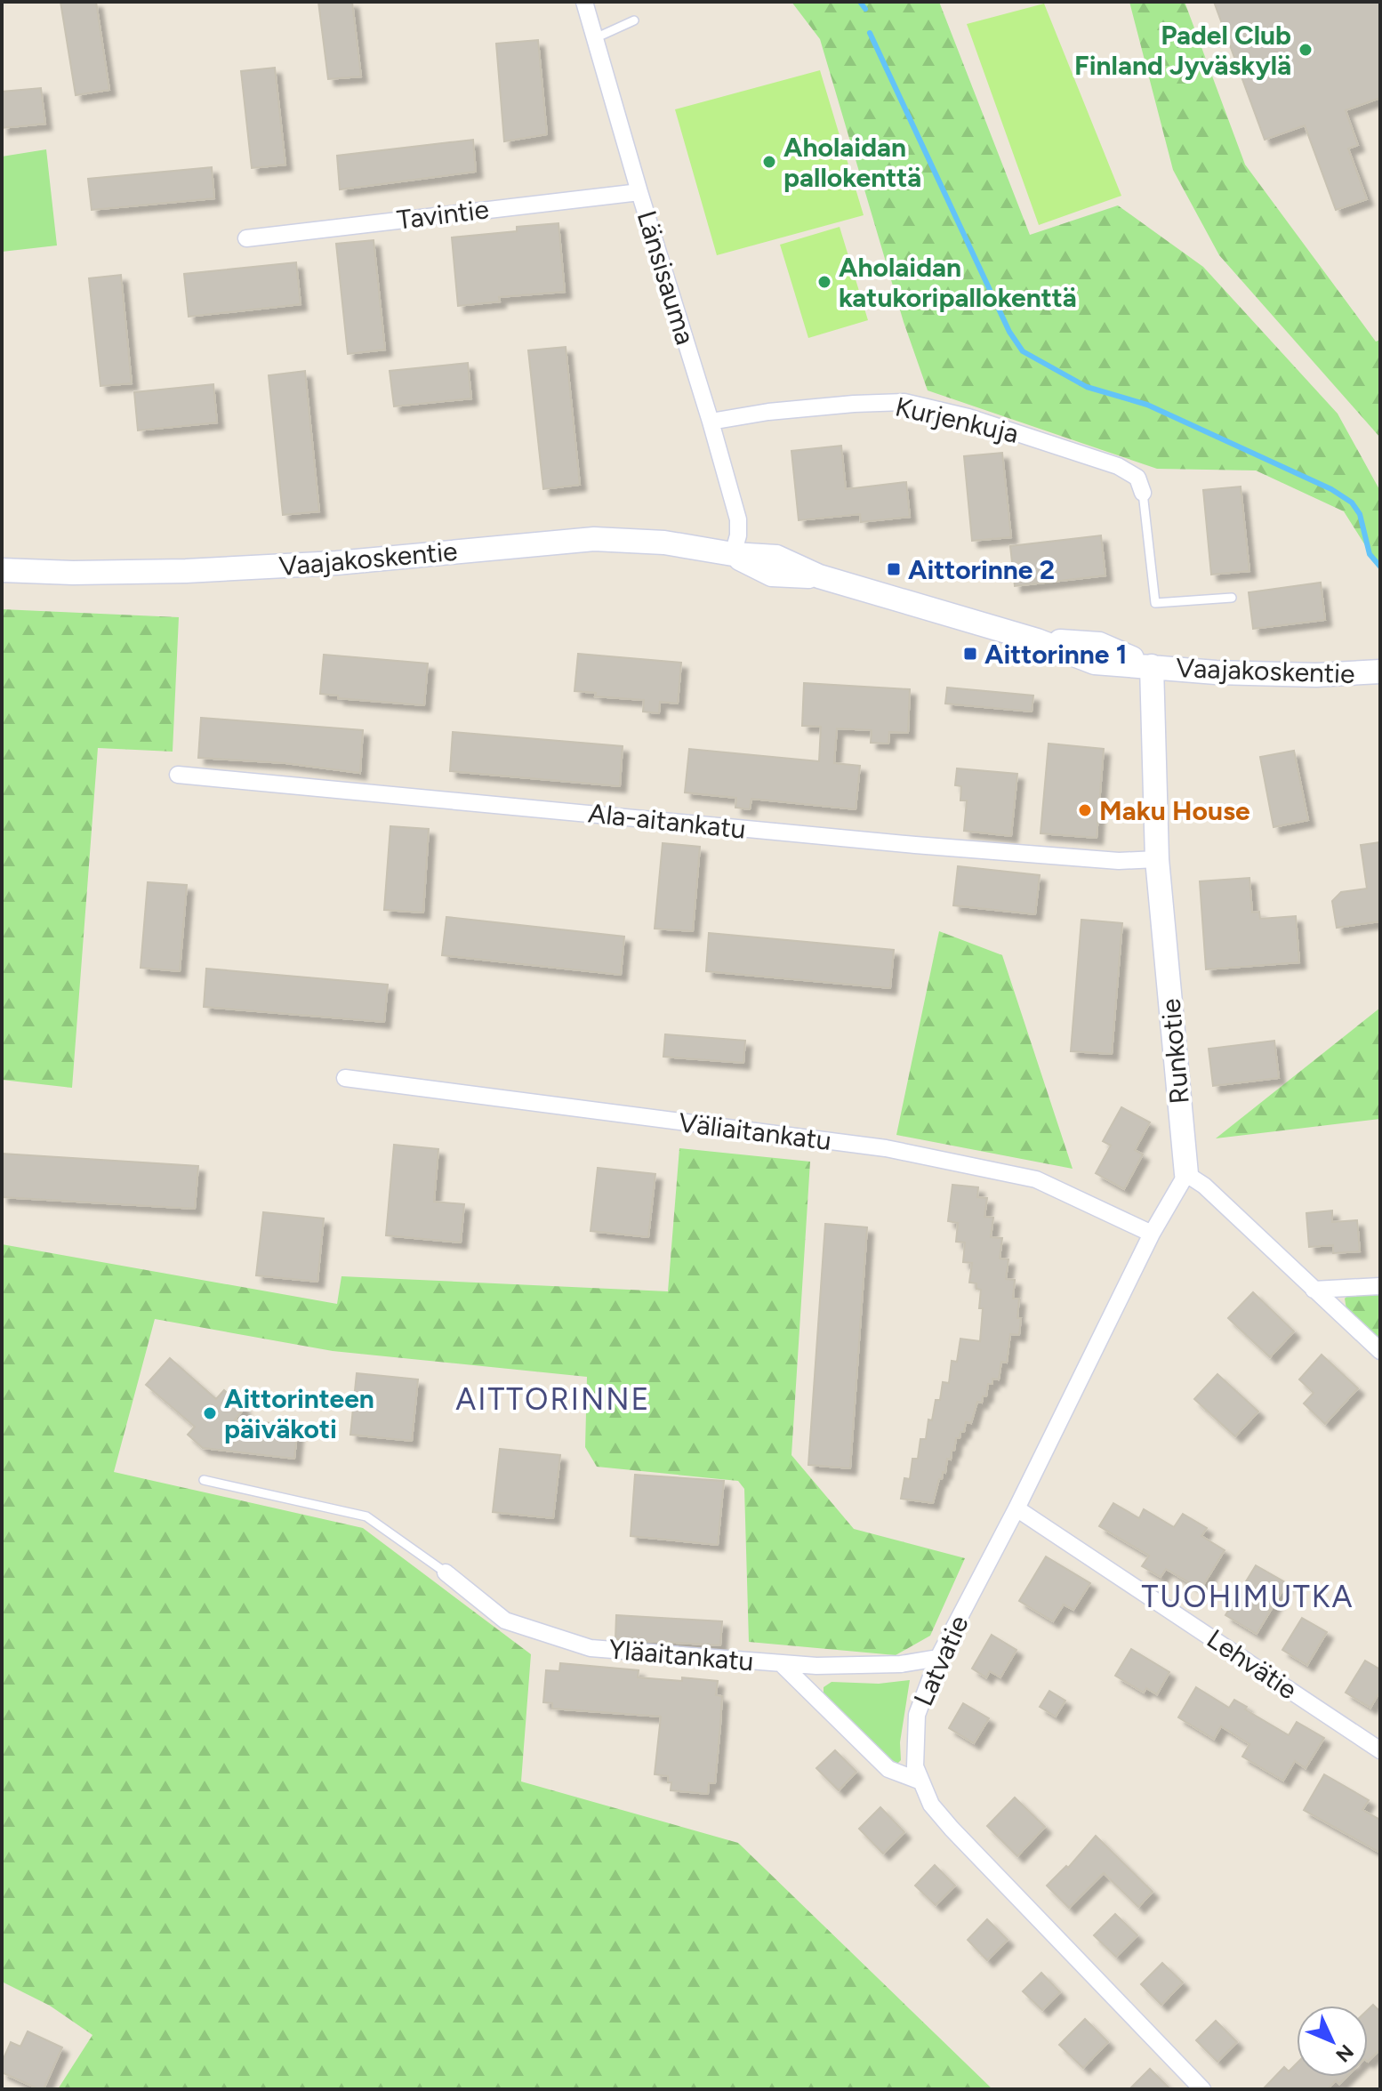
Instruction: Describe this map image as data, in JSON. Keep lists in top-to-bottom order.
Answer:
{
  "streets": {
    "main road": ["Vaajakoskentie", "Runkotie"],
    "street": [
      "Tavintie",
      "Länsisauma",
      "Kurjenkuja",
      "Ala-aitankatu",
      "Väliaitankatu",
      "Yläaitankatu",
      "Latvatie",
      "Lehvätie"
    ]
  },
  "crossings": [
    ["Tavintie", "Länsisauma"],
    ["Länsisauma", "Kurjenkuja"],
    ["Länsisauma", "Vaajakoskentie"],
    ["Vaajakoskentie", "Runkotie"],
    ["Ala-aitankatu", "Runkotie"],
    ["Runkotie", "Latvatie"],
    ["Väliaitankatu", "Latvatie"],
    ["Yläaitankatu", "Latvatie"],
    ["Latvatie", "Lehvätie"]
  ],
  "districts": ["AITTORINNE", "TUOHIMUTKA"],
  "places": {
    "other": [
      "Padel Club Finland Jyväskylä",
      "Aholaidan pallokenttä",
      "Aholaidan katukoripallokenttä",
      "Maku House",
      "Aittorinteen päiväkoti"
    ],
    "transit": ["Aittorinne 2", "Aittorinne 1"]
  },
  "north": "bottom right"
}
